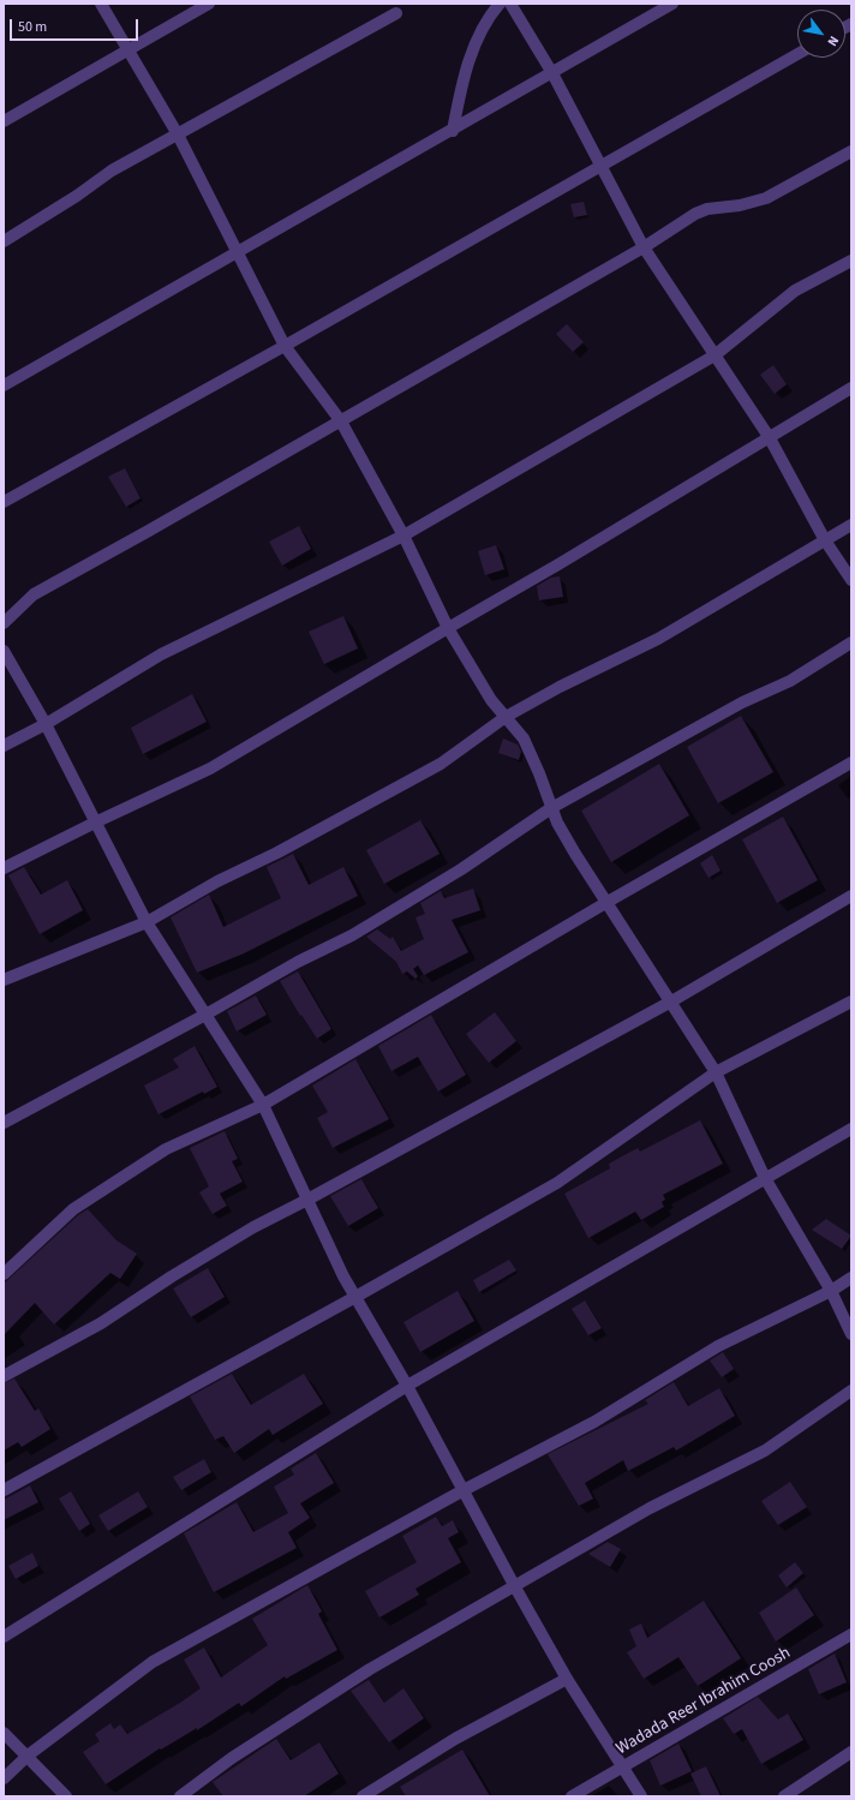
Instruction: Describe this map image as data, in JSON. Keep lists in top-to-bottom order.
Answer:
{
  "streets": {
    "street": ["Wadada Reer Ibrahim Coosh"]
  },
  "scale_bar": "50 m",
  "north": "bottom right"
}
